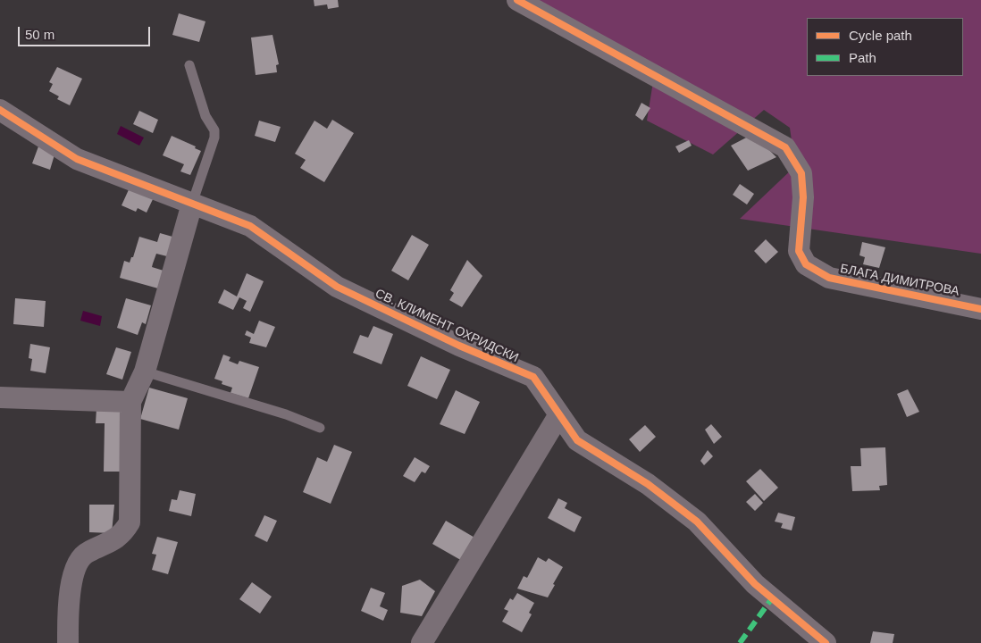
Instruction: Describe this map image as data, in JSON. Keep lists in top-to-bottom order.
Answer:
{
  "streets": {
    "street": ["БЛАГА ДИМИТРОВА", "СВ. КЛИМЕНТ ОХРИДСКИ"]
  },
  "legend": ["Cycle path", "Path"],
  "scale_bar": "50 m"
}
